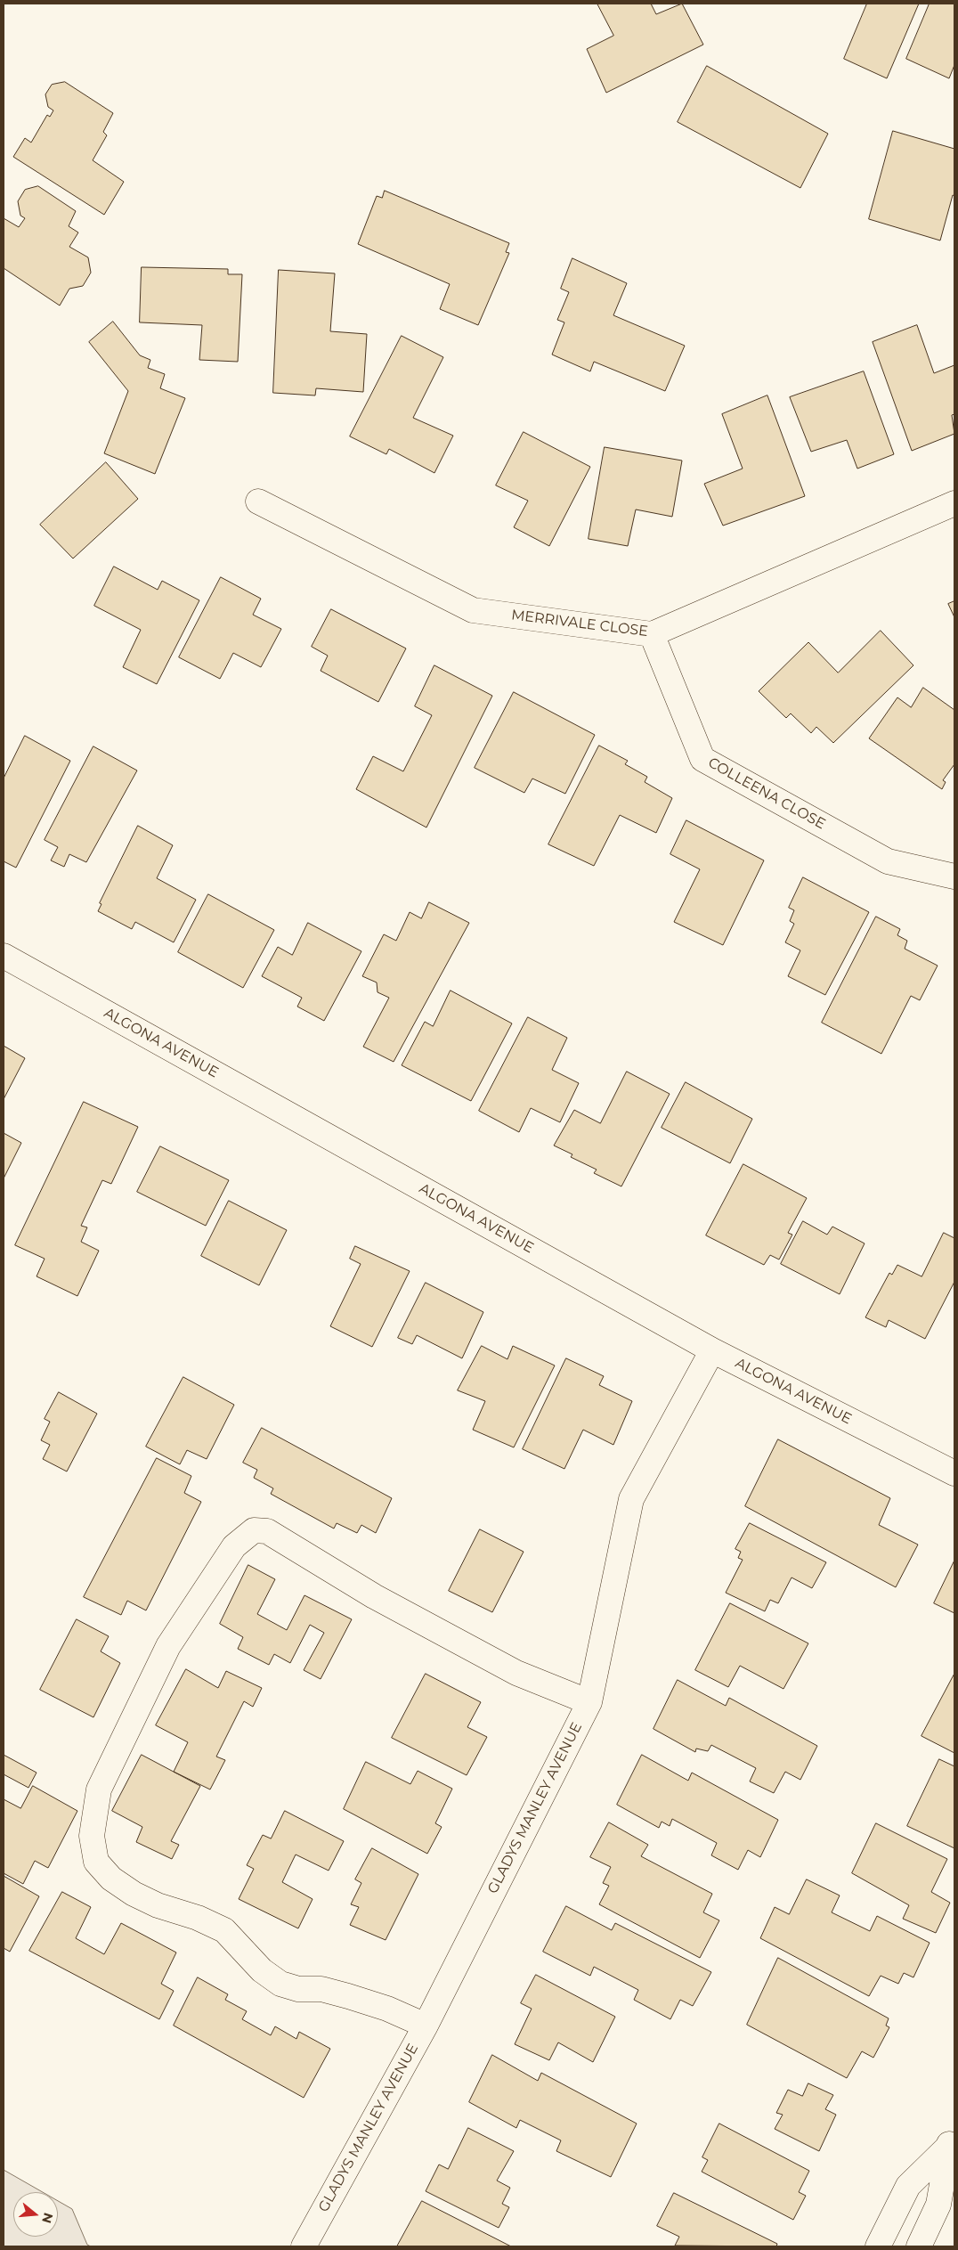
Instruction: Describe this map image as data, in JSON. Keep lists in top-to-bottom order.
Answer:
{
  "streets": {
    "street": [
      "MERRIVALE CLOSE",
      "COLLEENA CLOSE",
      "ALGONA AVENUE",
      "GLADYS MANLEY AVENUE"
    ]
  },
  "crossings": [
    ["MERRIVALE CLOSE", "COLLEENA CLOSE"],
    ["ALGONA AVENUE", "GLADYS MANLEY AVENUE"]
  ],
  "north": "right"
}
